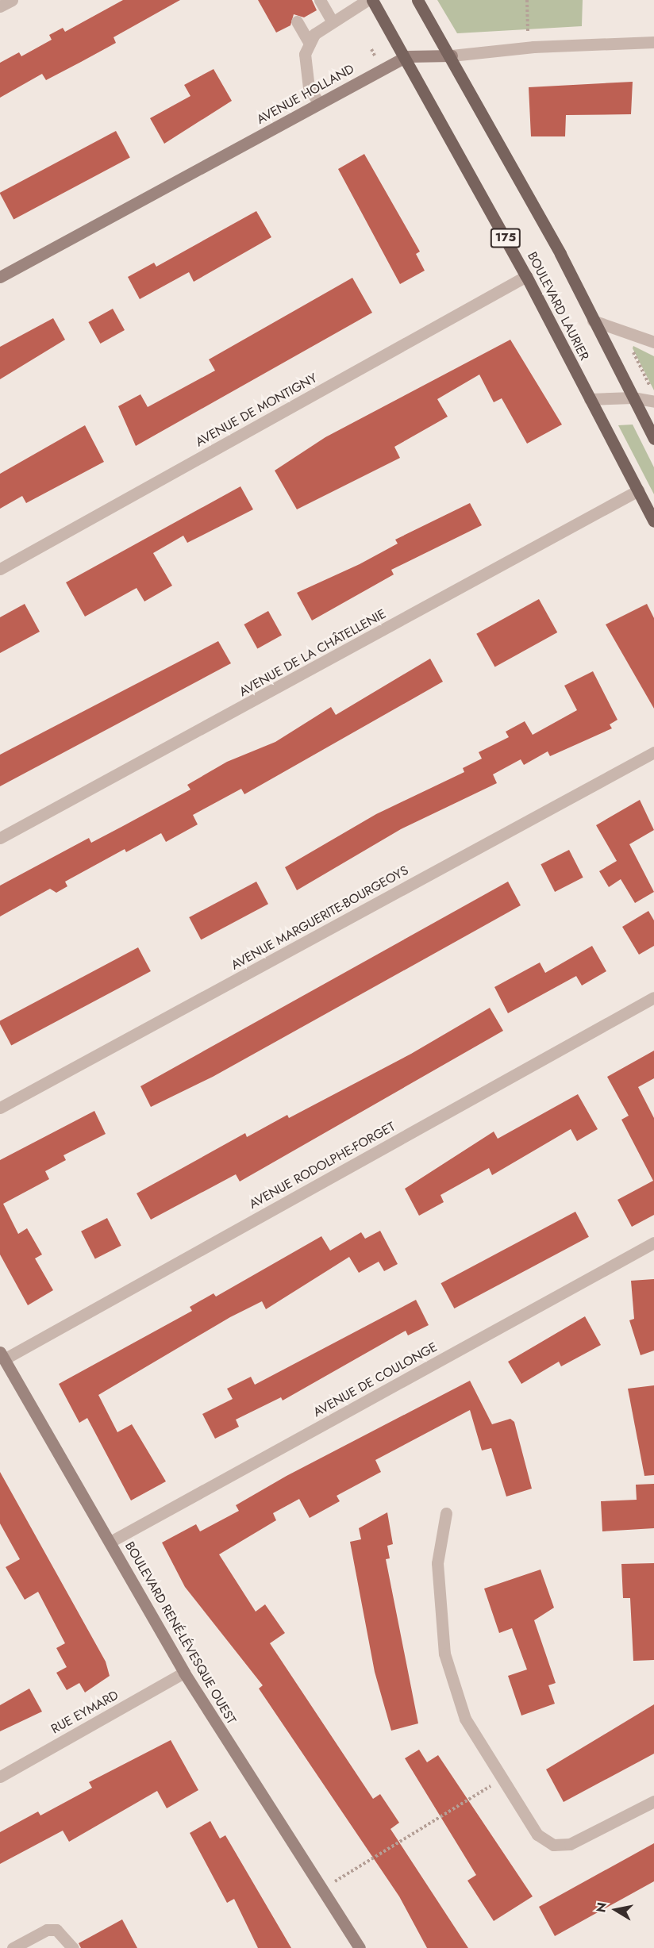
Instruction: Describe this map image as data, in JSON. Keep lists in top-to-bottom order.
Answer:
{
  "streets": {
    "main road": [
      "AVENUE HOLLAND",
      "175",
      "BOULEVARD LAURIER",
      "BOULEVARD RENÉ-LÉVESQUE OUEST"
    ],
    "street": [
      "AVENUE DE MONTIGNY",
      "AVENUE DE LA CHÂTELLENIE",
      "AVENUE MARGUERITE-BOURGEOYS",
      "AVENUE RODOLPHE-FORGET",
      "AVENUE DE COULONGE",
      "RUE EYMARD"
    ]
  },
  "crossings": [
    ["AVENUE HOLLAND", "175"],
    ["AVENUE HOLLAND", "BOULEVARD LAURIER"],
    ["175", "BOULEVARD LAURIER"],
    ["BOULEVARD LAURIER", "AVENUE DE MONTIGNY"],
    ["BOULEVARD LAURIER", "AVENUE DE LA CHÂTELLENIE"],
    ["AVENUE RODOLPHE-FORGET", "BOULEVARD RENÉ-LÉVESQUE OUEST"],
    ["AVENUE DE COULONGE", "BOULEVARD RENÉ-LÉVESQUE OUEST"],
    ["BOULEVARD RENÉ-LÉVESQUE OUEST", "RUE EYMARD"]
  ],
  "north": "left"
}
